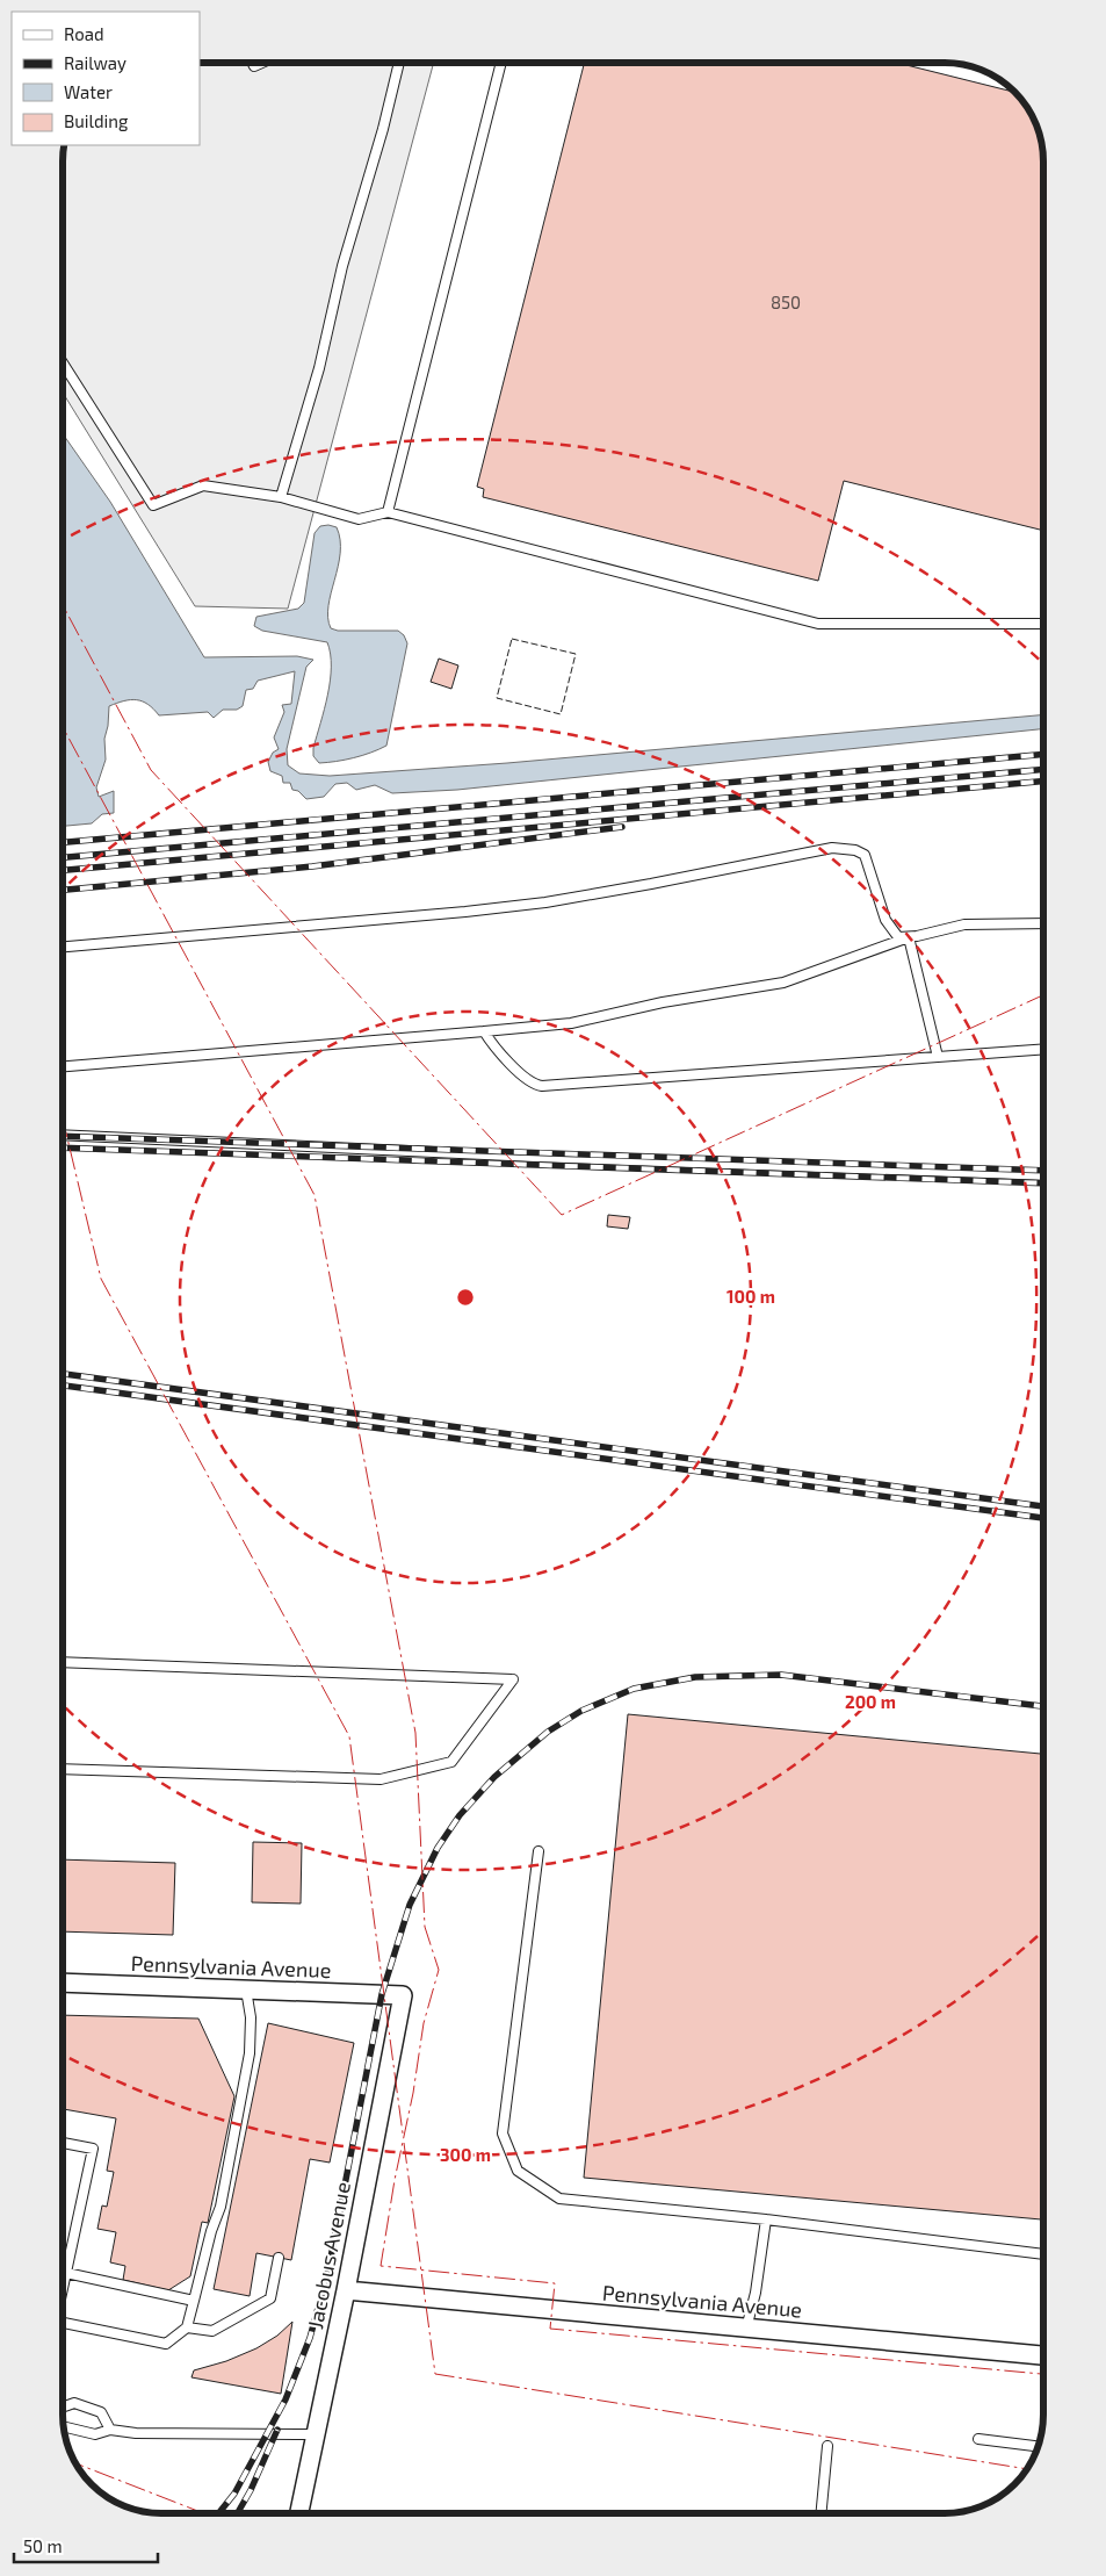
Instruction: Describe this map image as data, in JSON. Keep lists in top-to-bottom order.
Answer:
{
  "streets": {
    "street": ["Pennsylvania Avenue", "Jacobus Avenue"]
  },
  "crossings": [
    ["Pennsylvania Avenue", "Jacobus Avenue"]
  ],
  "house_numbers": ["850"],
  "legend": [
    "Road",
    "Railway",
    "Water",
    "Building"
  ],
  "scale_bar": "50 m",
  "rings": ["100 m", "200 m", "300 m"]
}
